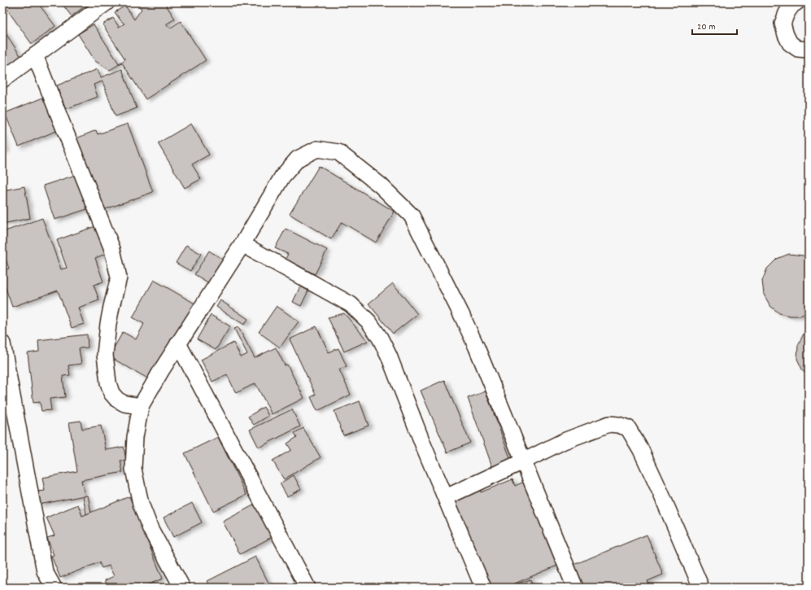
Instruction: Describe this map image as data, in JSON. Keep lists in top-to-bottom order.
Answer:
{
  "scale_bar": "20 m"
}
